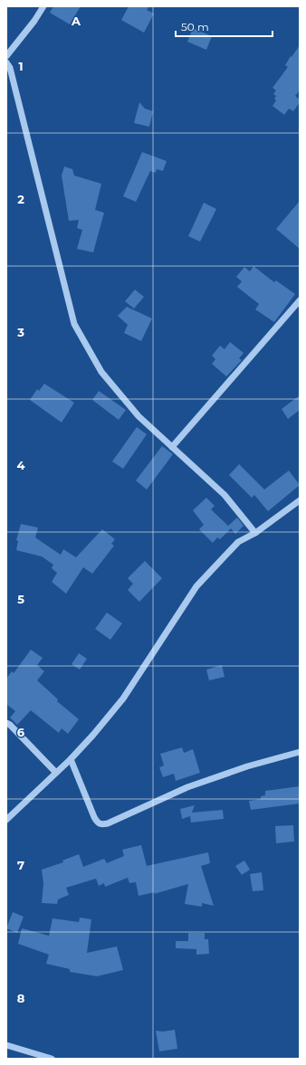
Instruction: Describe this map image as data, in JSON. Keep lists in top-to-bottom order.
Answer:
{
  "scale_bar": "50 m",
  "grid": {
    "columns": ["A"],
    "rows": [
      "1",
      "2",
      "3",
      "4",
      "5",
      "6",
      "7",
      "8"
    ]
  }
}
